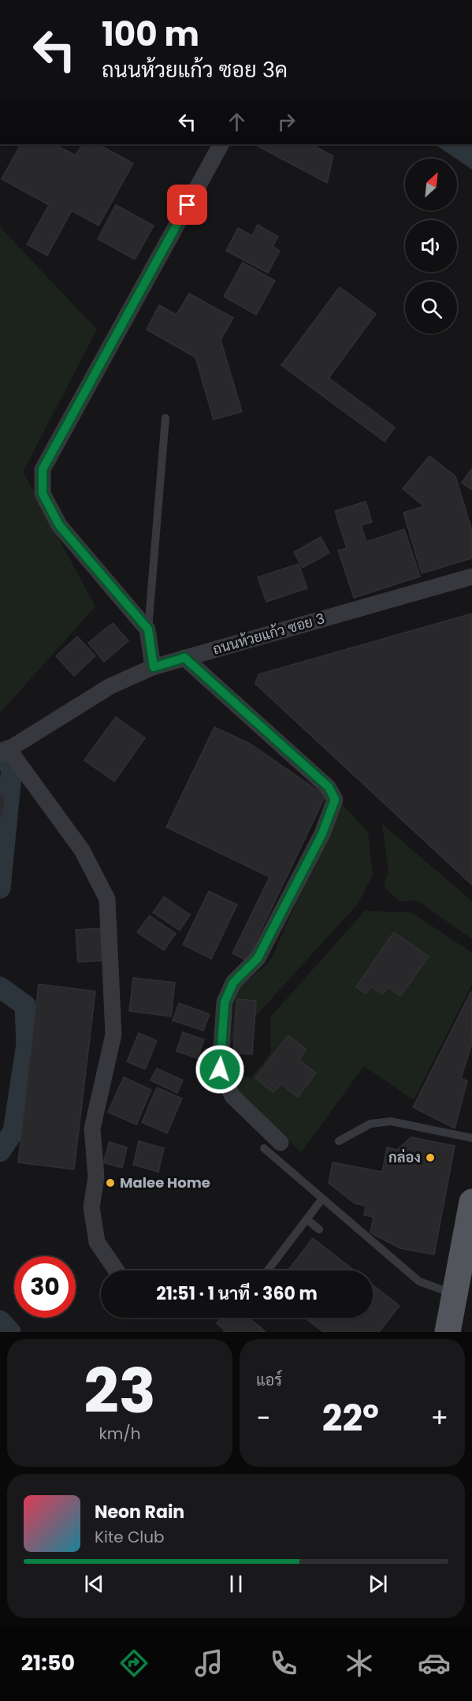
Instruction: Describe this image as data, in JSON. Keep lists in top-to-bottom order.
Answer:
{
  "streets": {
    "street": ["ถนนห้วยแก้ว ซอย 3"]
  },
  "places": ["กล่อง", "Malee Home"],
  "north": "top right",
  "page": {
    "turn": ["100 m", "ถนนห้วยแก้ว ซอย 3ค"],
    "limit": "30",
    "trip": "21:51 · 1 นาที · 360 m",
    "tile": [
      ["23", "km/h"],
      "แอร์"
    ],
    "heat": ["−", "22°", "+"],
    "song": ["Neon Rain", "Kite Club"],
    "tabs": "21:50"
  }
}
